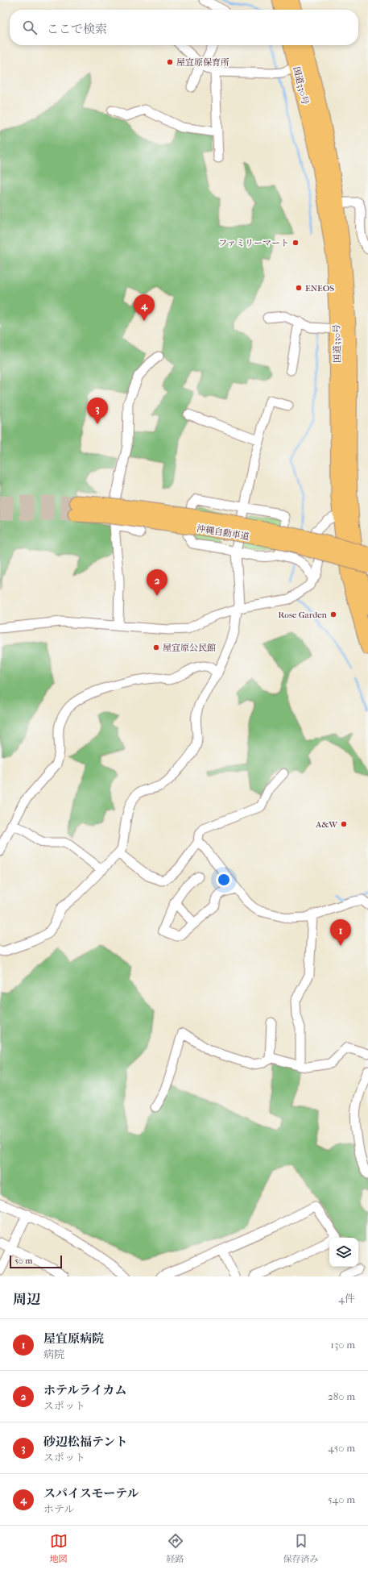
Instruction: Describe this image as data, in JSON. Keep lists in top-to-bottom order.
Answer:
{
  "streets": {
    "highway": ["国道330号", "沖縄自動車道"]
  },
  "places": [
    "屋宜原保育所",
    "ファミリーマート",
    "ENEOS",
    "Rose Garden",
    "屋宜原公民館",
    "A&W"
  ],
  "scale_bar": "50 m",
  "page": {
    "search": "ここで検索",
    "pins": [
      "4",
      "3",
      "2",
      "1"
    ],
    "scale": "50 m",
    "heading": ["周辺", "4件"],
    "list": [
      {
        "mark": "1",
        "name": "屋宜原病院",
        "note": "病院",
        "value": "130 m"
      },
      {
        "mark": "2",
        "name": "ホテルライカム",
        "note": "スポット",
        "value": "280 m"
      },
      {
        "mark": "3",
        "name": "砂辺松福テント",
        "note": "スポット",
        "value": "450 m"
      },
      {
        "mark": "4",
        "name": "スパイスモーテル",
        "note": "ホテル",
        "value": "540 m"
      }
    ],
    "nav": ["地図", "経路", "保存済み"]
  }
}
